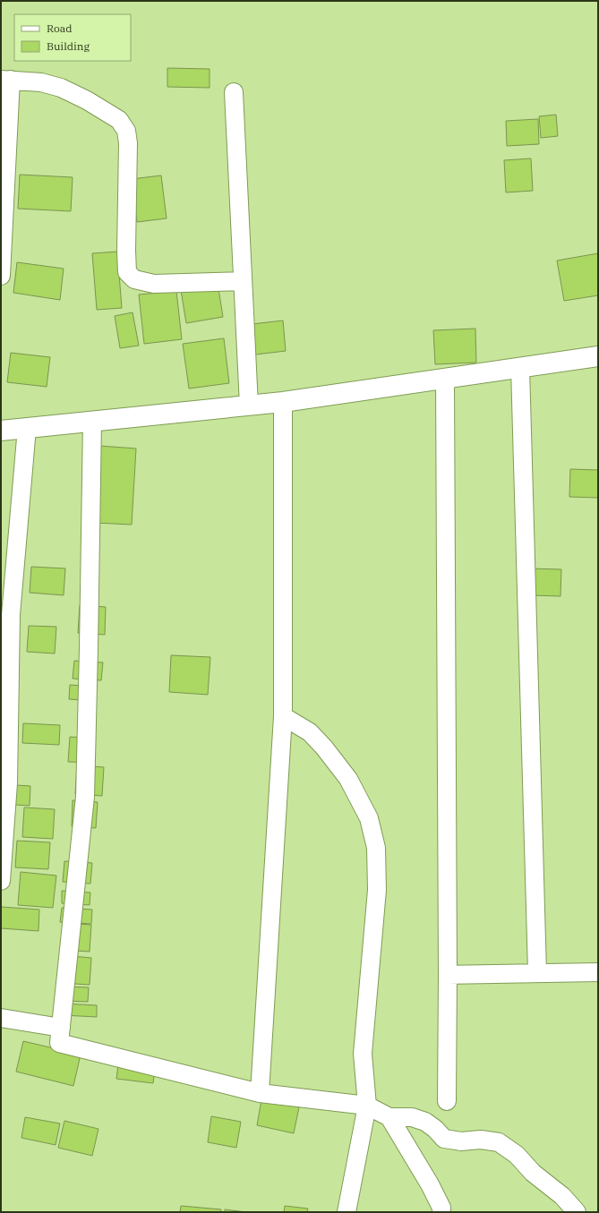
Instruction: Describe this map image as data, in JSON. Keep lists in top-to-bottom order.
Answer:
{
  "legend": ["Road", "Building"]
}
